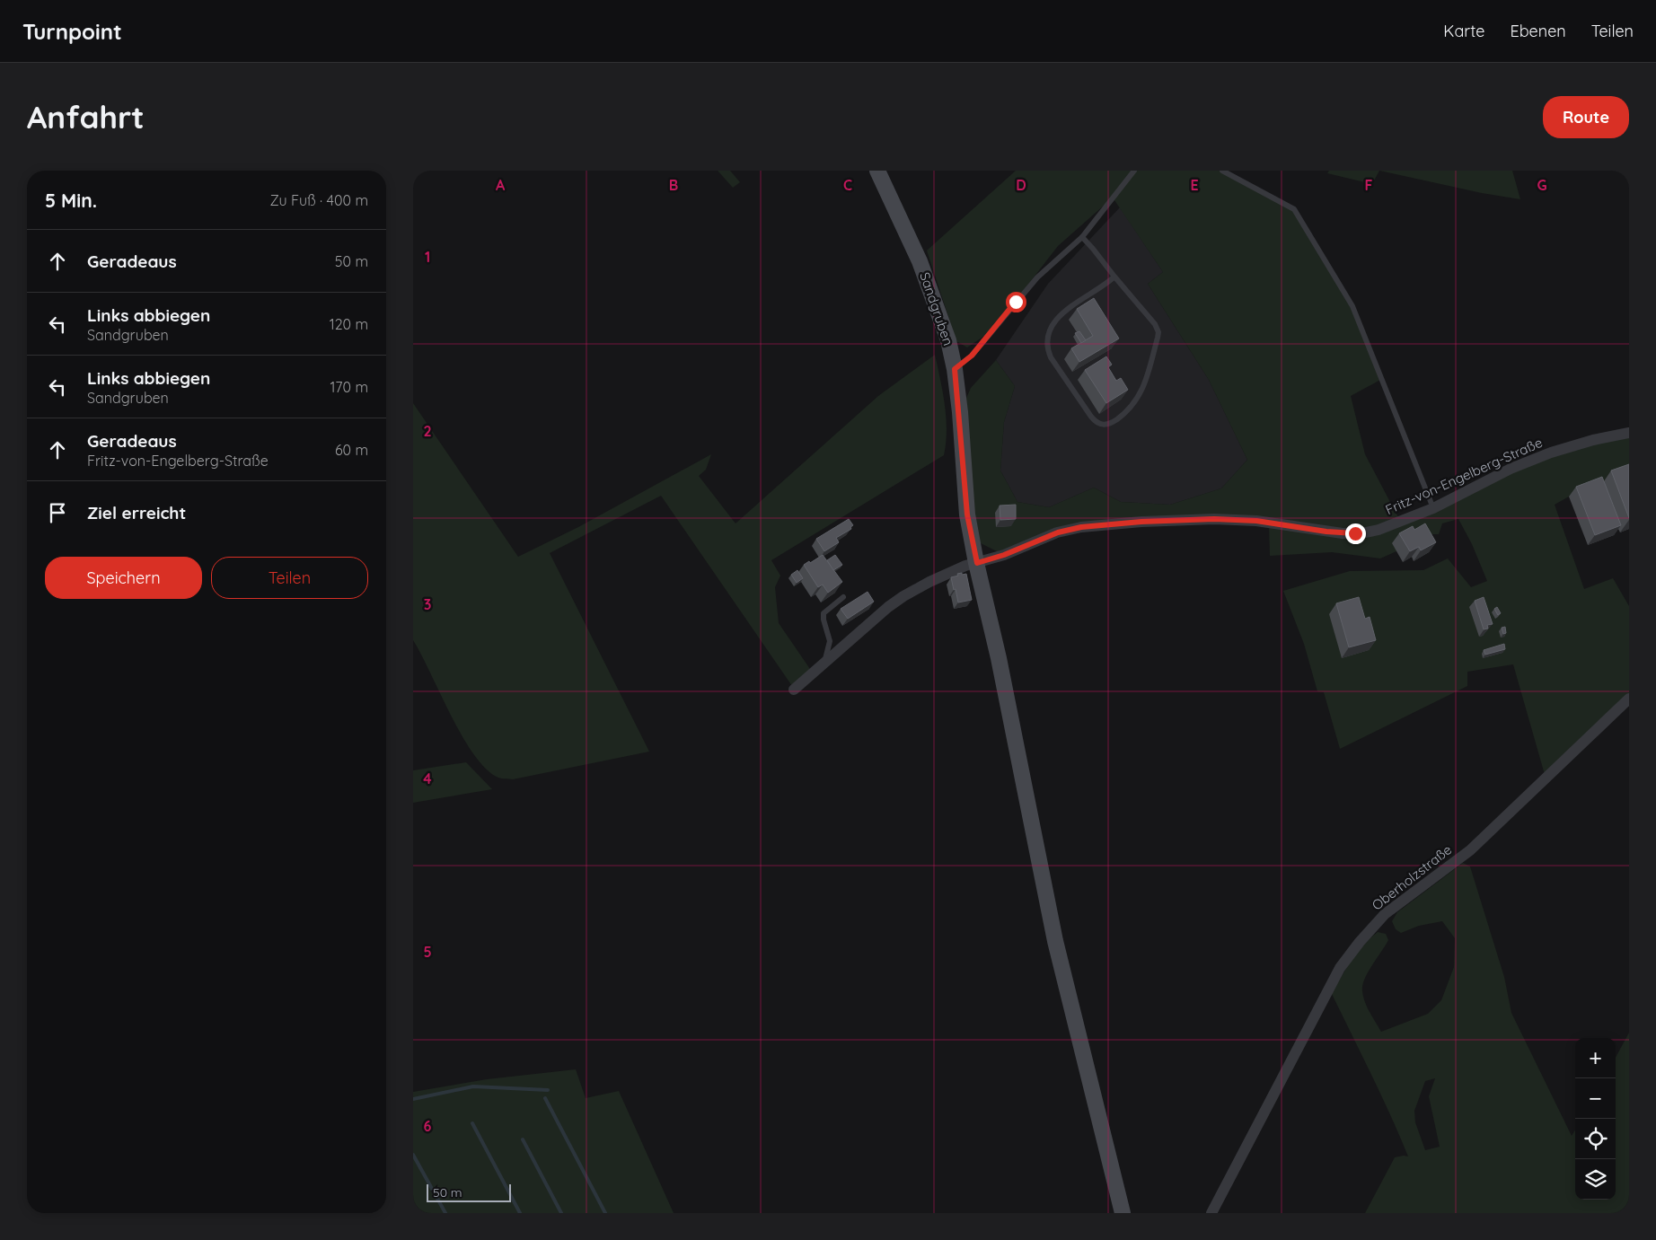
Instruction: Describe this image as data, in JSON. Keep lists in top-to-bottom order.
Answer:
{
  "streets": {
    "street": ["Sandgruben", "Fritz-von-Engelberg-Straße", "Oberholzstraße"]
  },
  "crossings": [
    ["Sandgruben", "Fritz-von-Engelberg-Straße"]
  ],
  "scale_bar": "50 m",
  "page": {
    "header": "Turnpoint",
    "nav": ["Karte", "Ebenen", "Teilen"],
    "buttons": [
      "Route",
      ["Speichern", "Teilen"]
    ],
    "title": "Anfahrt",
    "heading": ["5 Min.", "Zu Fuß · 400 m"],
    "list": [
      ["Geradeaus", "50 m"],
      ["Links abbiegen", "Sandgruben", "120 m"],
      ["Links abbiegen", "Sandgruben", "170 m"],
      ["Geradeaus", "Fritz-von-Engelberg-Straße", "60 m"],
      "Ziel erreicht"
    ],
    "map_buttons": ["+", "−"],
    "scale": "50 m"
  },
  "grid": {
    "columns": [
      "A",
      "B",
      "C",
      "D",
      "E",
      "F",
      "G"
    ],
    "rows": [
      "1",
      "2",
      "3",
      "4",
      "5",
      "6"
    ]
  }
}
